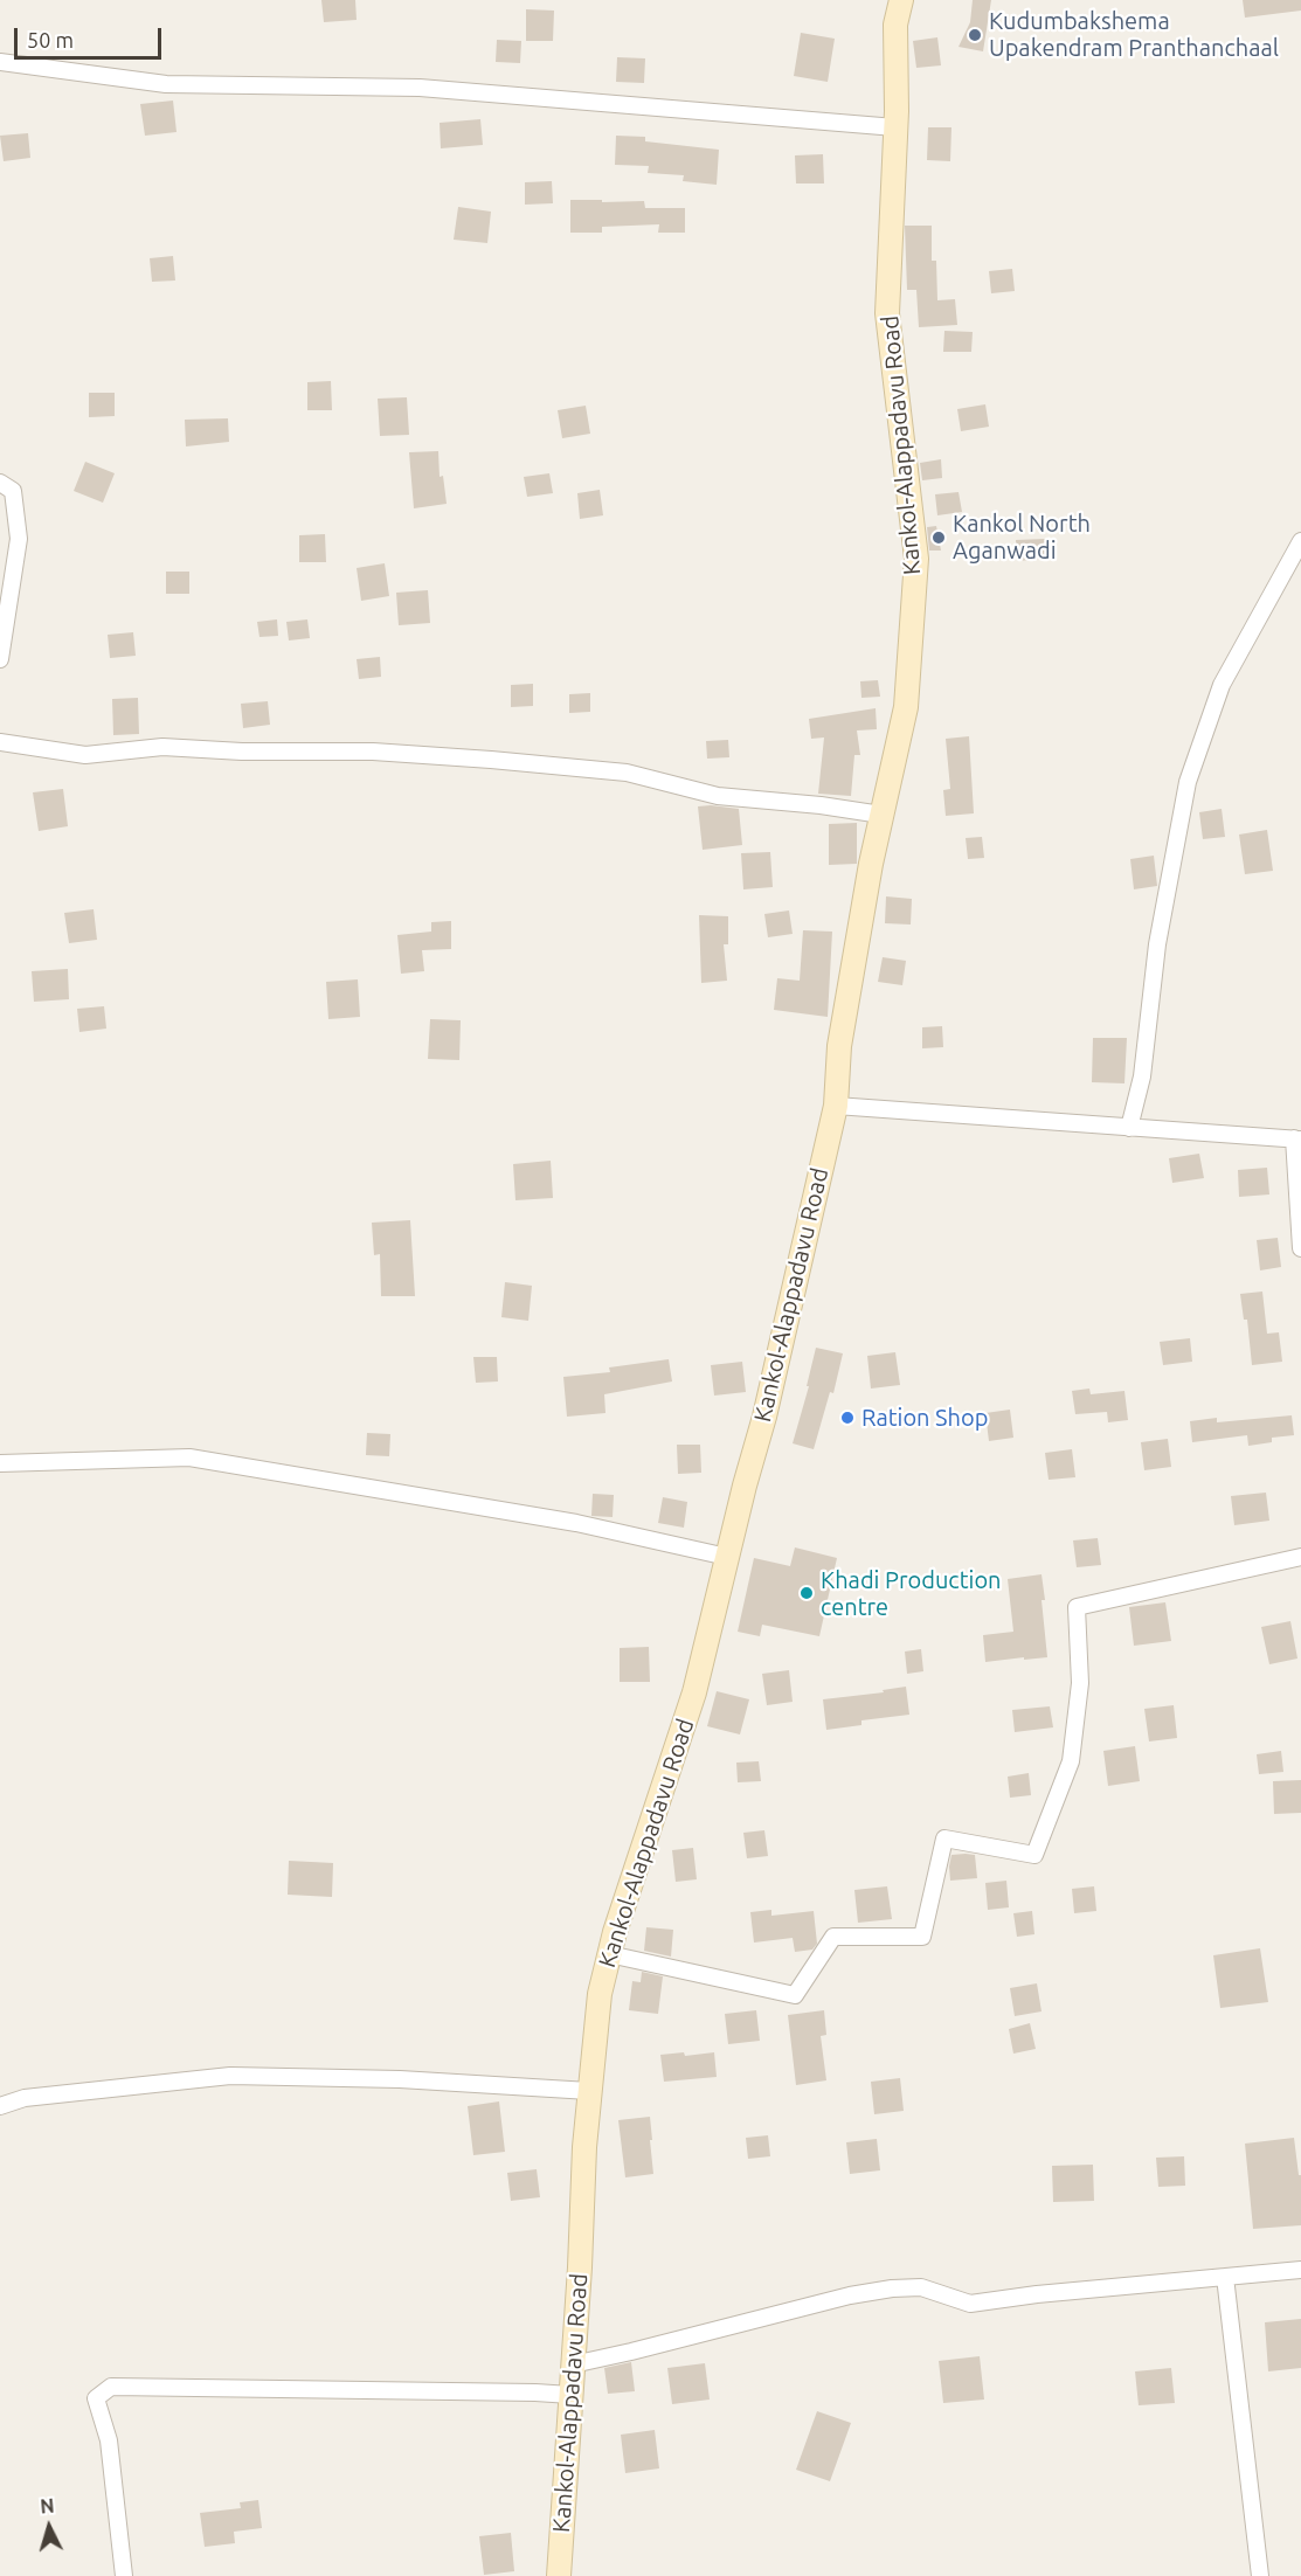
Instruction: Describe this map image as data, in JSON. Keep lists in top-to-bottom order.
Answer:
{
  "streets": {
    "main road": ["Kankol-Alappadavu Road"]
  },
  "places": [
    "Kudumbakshema Upakendram Pranthanchaal",
    "Kankol North Aganwadi",
    "Ration Shop",
    "Khadi Production centre"
  ],
  "scale_bar": "50 m",
  "north": "top"
}
